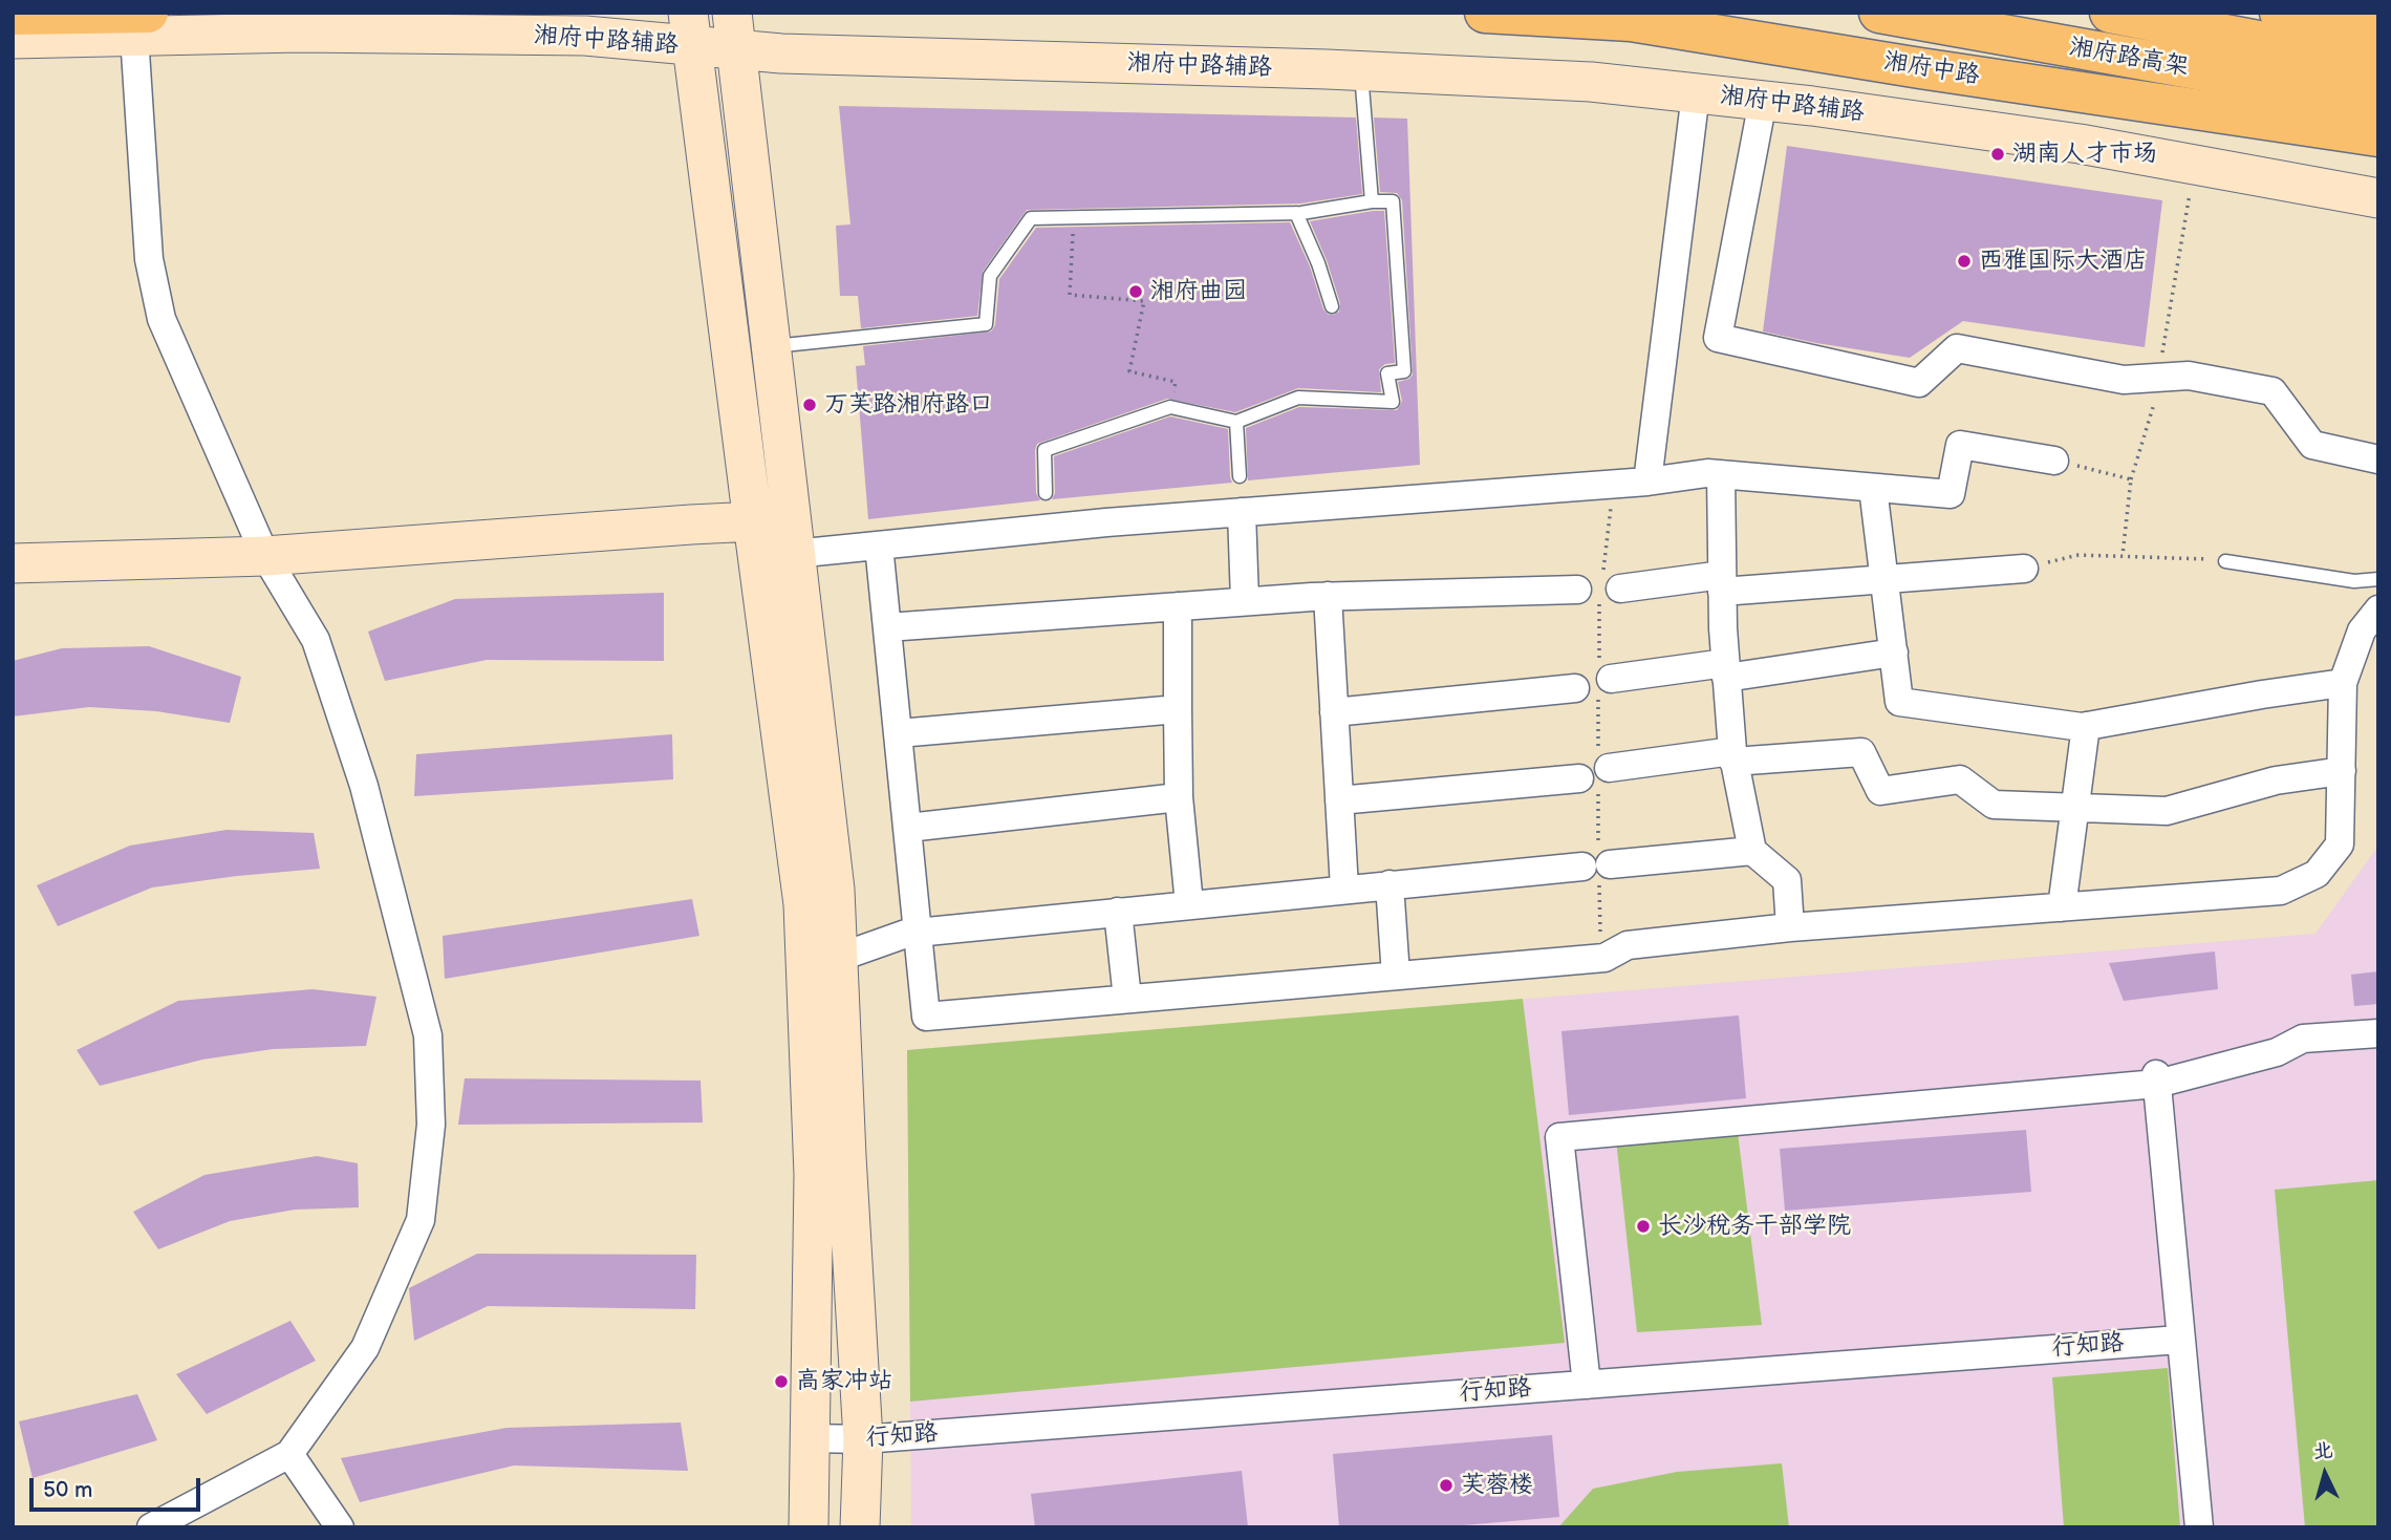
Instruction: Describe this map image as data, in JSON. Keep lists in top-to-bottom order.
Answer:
{
  "streets": {
    "main road": ["湘府路高架", "湘府中路"],
    "street": ["湘府中路辅路", "行知路"]
  },
  "places": [
    "湖南人才市场",
    "西雅国际大酒店",
    "湘府曲园",
    "万芙路湘府路口",
    "长沙税务干部学院",
    "高家冲站",
    "芙蓉楼"
  ],
  "scale_bar": "50 m",
  "north": "top"
}
